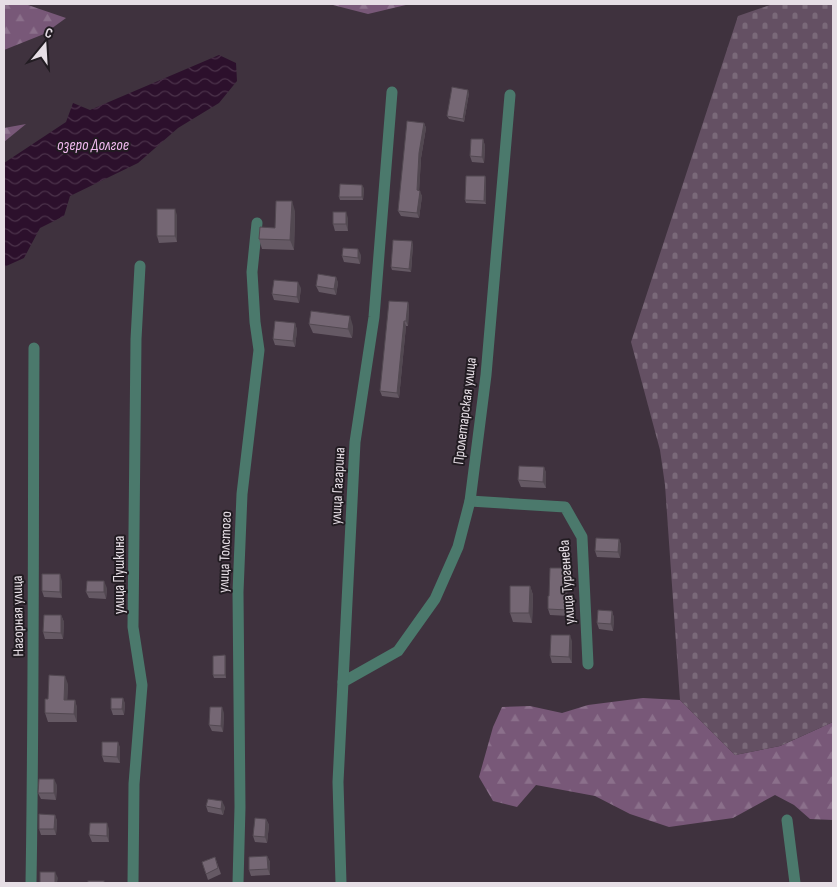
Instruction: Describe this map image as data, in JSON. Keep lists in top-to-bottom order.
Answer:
{
  "streets": {
    "street": [
      "Пролетарская улица",
      "улица Гагарина",
      "улица Толстого",
      "улица Пушкина",
      "улица Тургенева",
      "Нагорная улица"
    ]
  },
  "crossings": [
    ["Пролетарская улица", "улица Гагарина"],
    ["Пролетарская улица", "улица Тургенева"]
  ],
  "water": ["озеро Долгое"],
  "north": "top"
}
